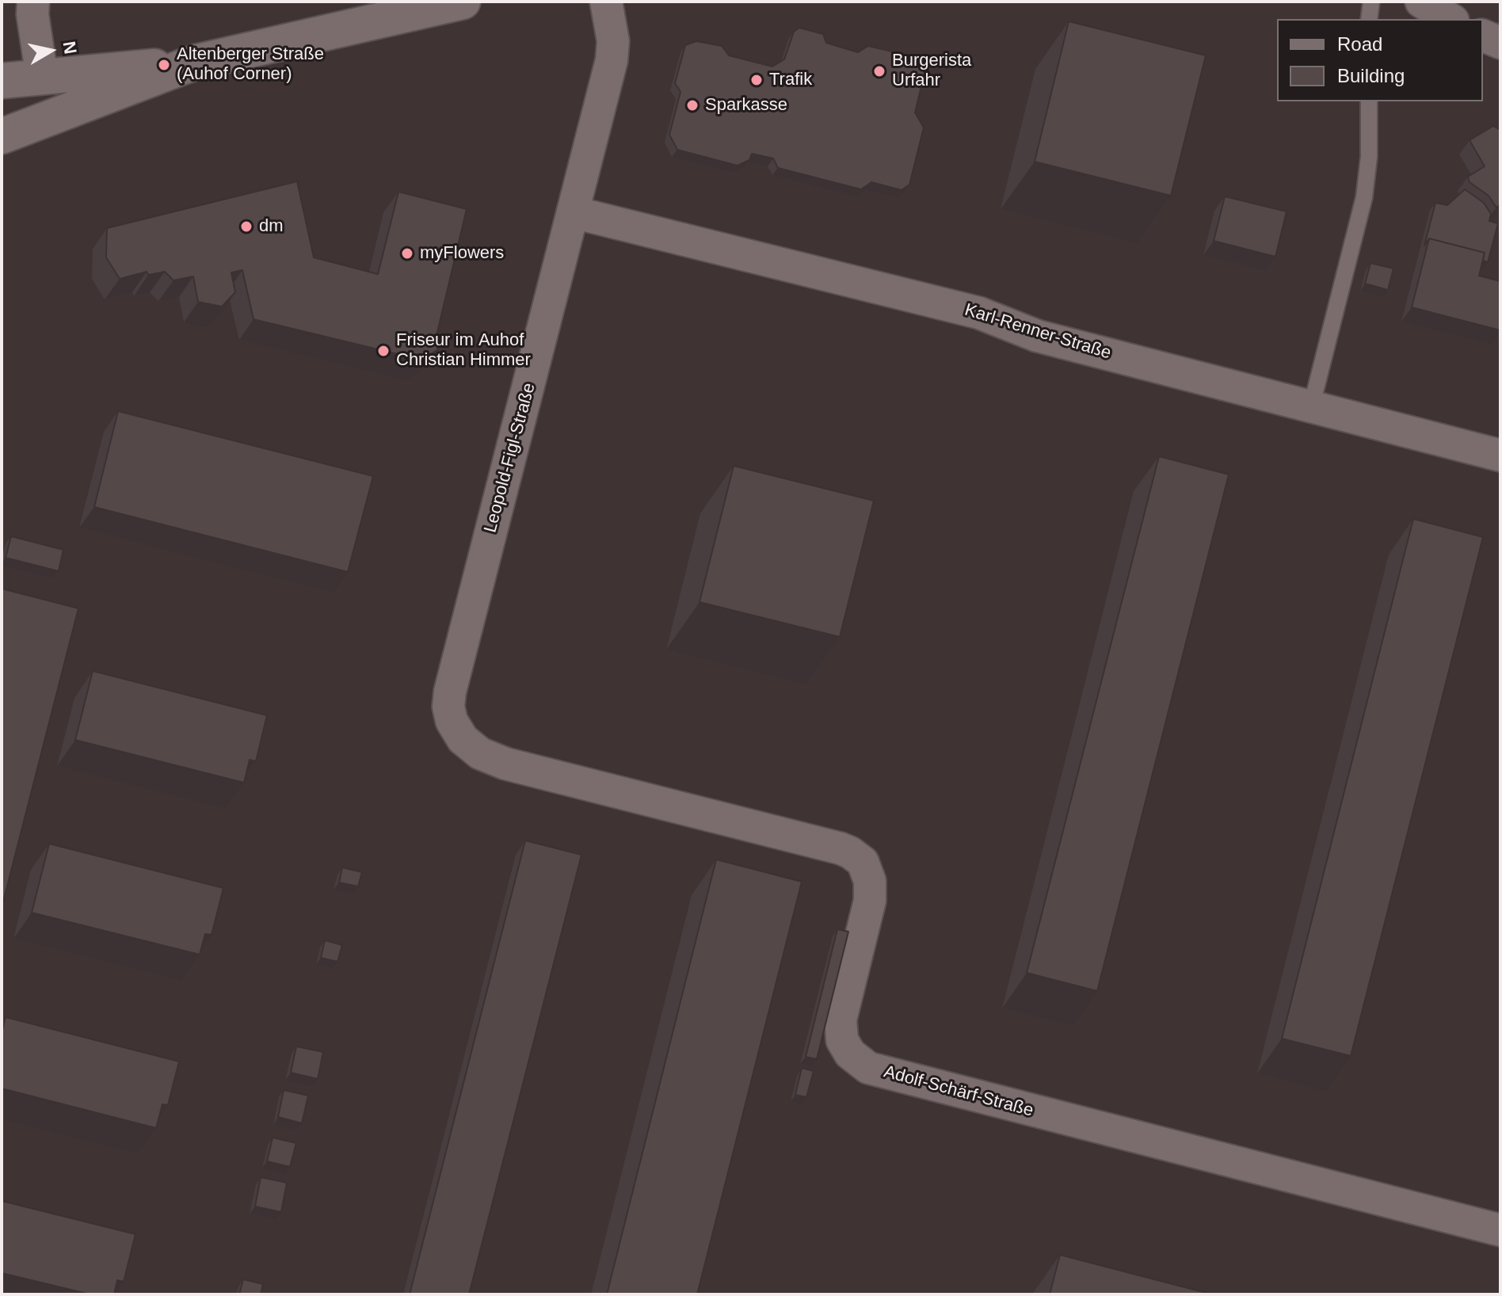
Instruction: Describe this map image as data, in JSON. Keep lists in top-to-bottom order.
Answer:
{
  "streets": {
    "street": ["Karl-Renner-Straße", "Leopold-Figl-Straße", "Adolf-Schärf-Straße"]
  },
  "crossings": [
    ["Karl-Renner-Straße", "Leopold-Figl-Straße"],
    ["Leopold-Figl-Straße", "Adolf-Schärf-Straße"]
  ],
  "places": [
    "Altenberger Straße (Auhof Corner)",
    "Burgerista Urfahr",
    "Trafik",
    "Sparkasse",
    "dm",
    "myFlowers",
    "Friseur im Auhof Christian Himmer"
  ],
  "legend": ["Road", "Building"],
  "north": "right"
}
